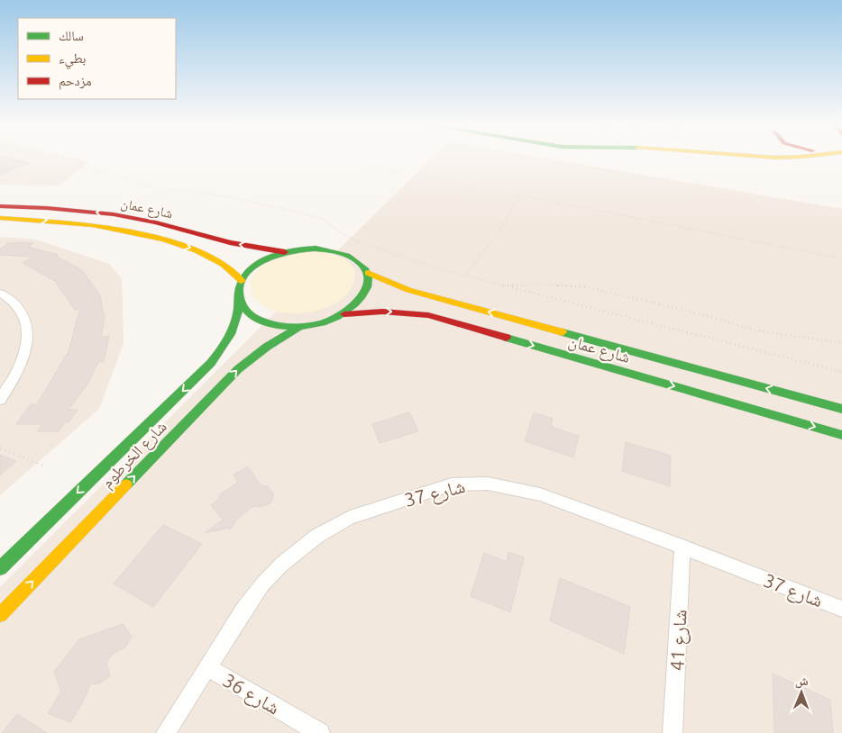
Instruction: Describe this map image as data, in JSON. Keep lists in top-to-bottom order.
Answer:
{
  "streets": {
    "main road": ["شارع عمان", "شارع الخرطوم"],
    "street": ["شارع 37", "شارع 41", "شارع 36"]
  },
  "crossings": [
    ["شارع عمان", "شارع الخرطوم"],
    ["شارع 37", "شارع 41"],
    ["شارع 37", "شارع 36"]
  ],
  "legend": ["سالك", "بطيء", "مزدحم"],
  "north": "top"
}
